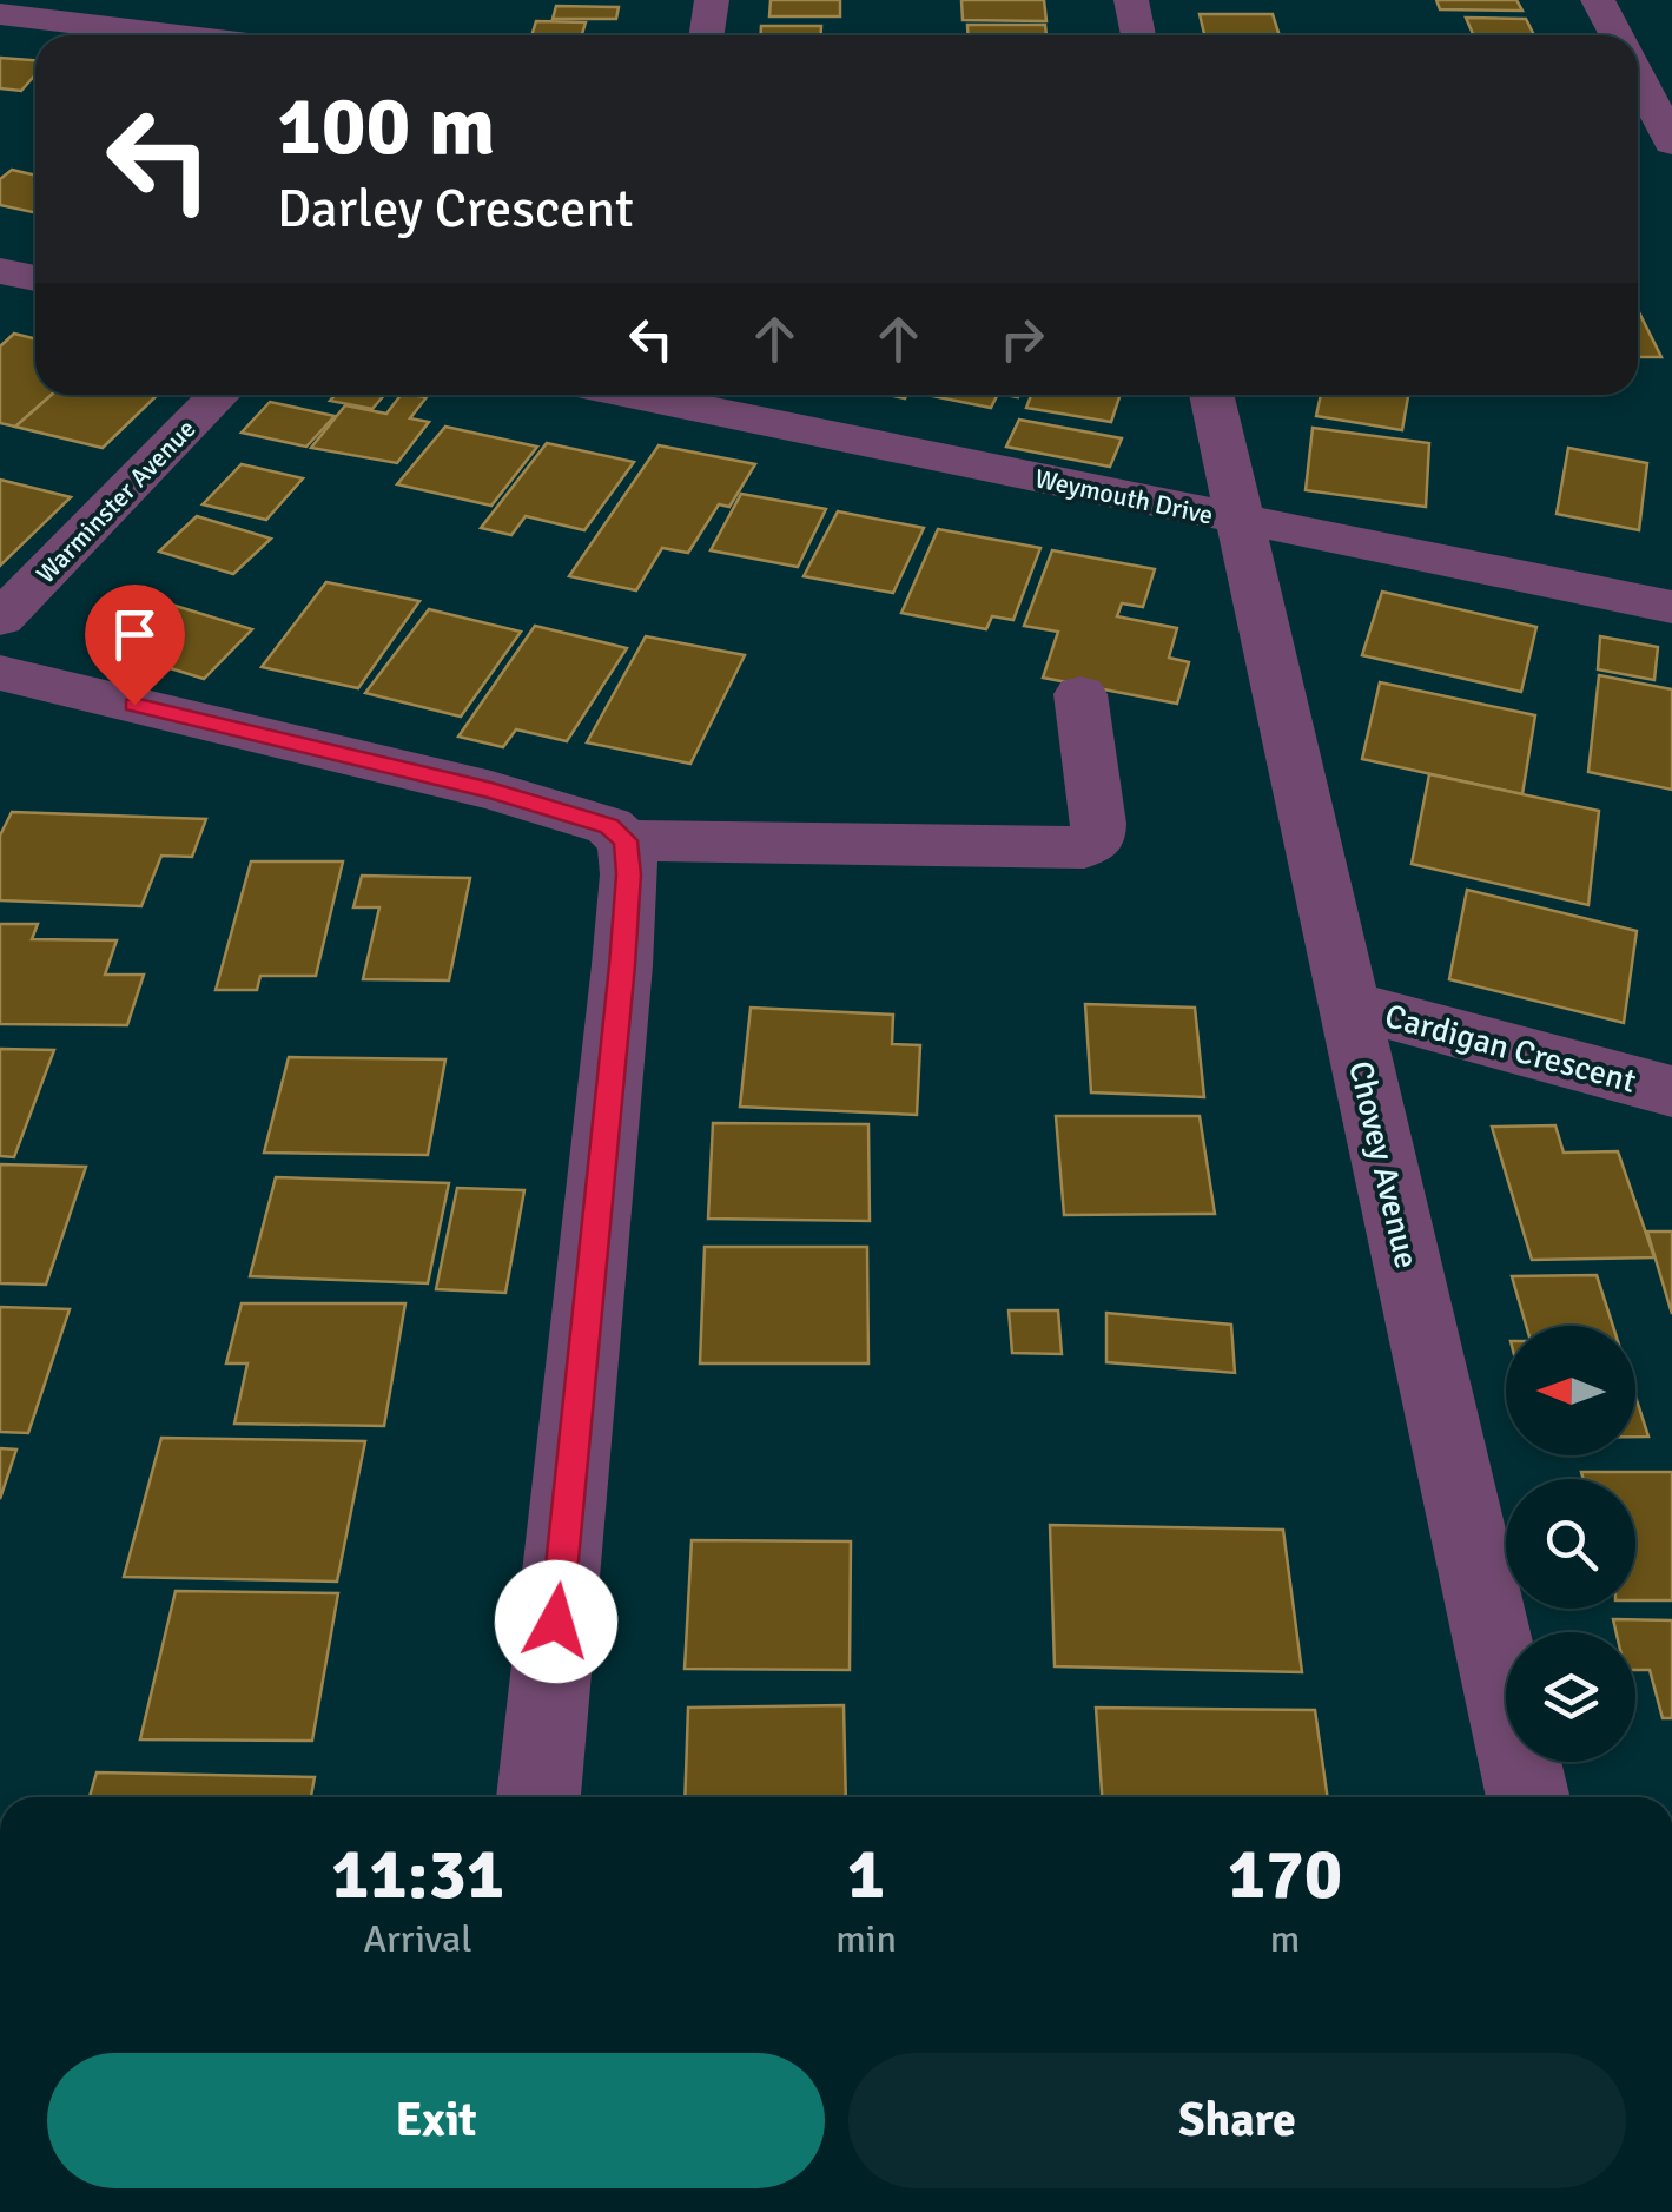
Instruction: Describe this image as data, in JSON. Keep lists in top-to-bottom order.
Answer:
{
  "streets": {
    "street": [
      "Weymouth Drive",
      "Warminster Avenue",
      "Cardigan Crescent",
      "Chovey Avenue"
    ]
  },
  "crossings": [
    ["Weymouth Drive", "Chovey Avenue"],
    ["Cardigan Crescent", "Chovey Avenue"]
  ],
  "north": "left",
  "page": {
    "turn": ["100 m", "Darley Crescent"],
    "eta": [
      "11:31",
      "Arrival",
      "1",
      "min",
      "170",
      "m"
    ],
    "buttons": ["Exit", "Share"]
  }
}
